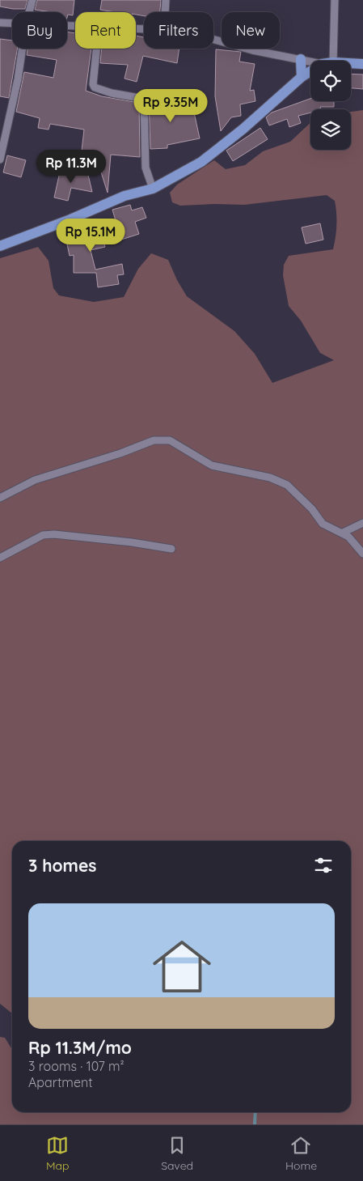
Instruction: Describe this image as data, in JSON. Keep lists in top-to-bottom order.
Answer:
{
  "page": {
    "chip": [
      "Buy",
      "Rent",
      "Filters",
      "New"
    ],
    "price": ["Rp 9.35M", "Rp 11.3M", "Rp 15.1M"],
    "heading": "3 homes",
    "list": [
      {
        "name": "Rp 11.3M/mo",
        "note": "3 rooms · 107 m² · Apartment"
      }
    ],
    "tabs": ["Map", "Saved", "Home"]
  }
}
